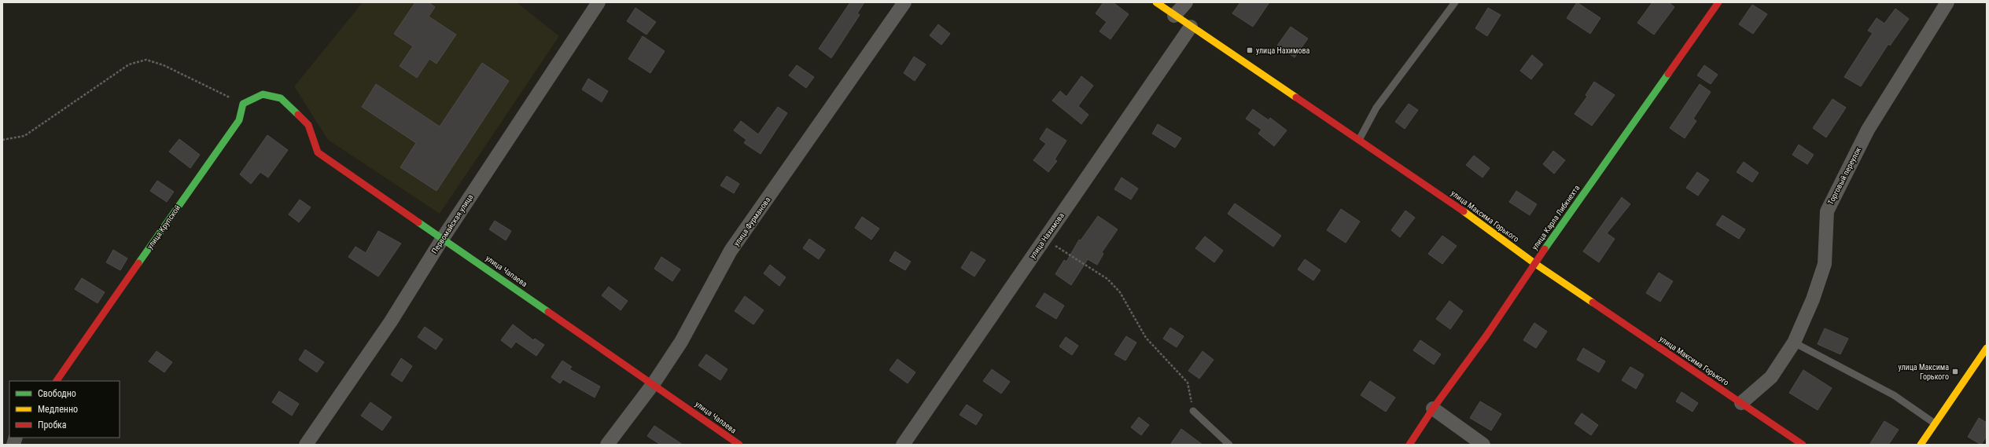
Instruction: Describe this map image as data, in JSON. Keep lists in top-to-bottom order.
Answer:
{
  "streets": {
    "street": [
      "Торговый переулок",
      "улица Максима Горького",
      "улица Карла Либкнехта",
      "улица Фурманова",
      "Первомайская улица",
      "улица Крупской",
      "улица Нахимова",
      "улица Чапаева"
    ]
  },
  "crossings": [
    ["Торговый переулок", "улица Максима Горького"],
    ["улица Максима Горького", "улица Карла Либкнехта"],
    ["улица Максима Горького", "улица Нахимова"],
    ["улица Фурманова", "улица Чапаева"],
    ["Первомайская улица", "улица Чапаева"],
    ["улица Крупской", "улица Чапаева"]
  ],
  "places": {
    "transit": ["улица Нахимова", "улица Максима Горького"]
  },
  "legend": ["Свободно", "Медленно", "Пробка"]
}
